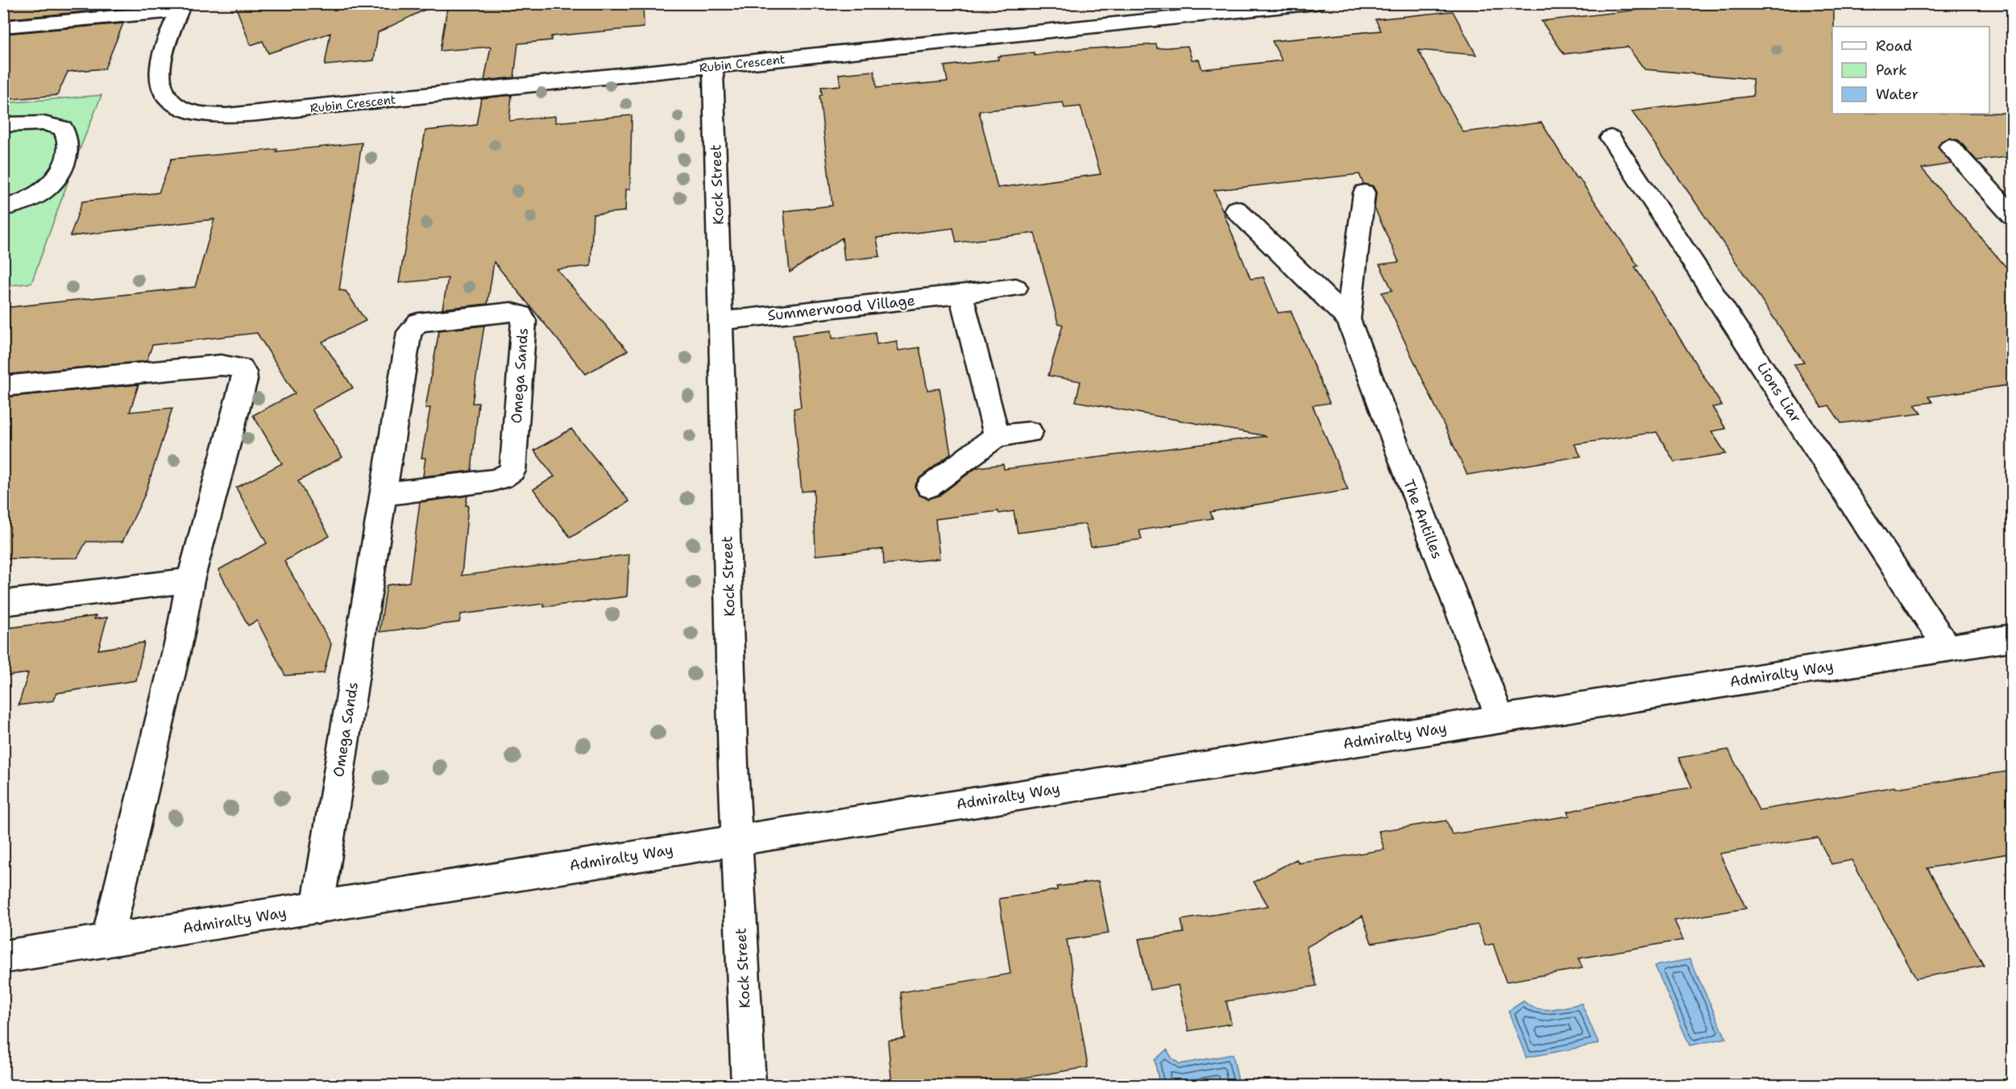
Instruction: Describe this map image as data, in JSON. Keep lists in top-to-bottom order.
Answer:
{
  "streets": {
    "street": [
      "Rubin Crescent",
      "Kock Street",
      "Summerwood Village",
      "Omega Sands",
      "Lions Liar",
      "The Antilles",
      "Admiralty Way"
    ]
  },
  "crossings": [
    ["Rubin Crescent", "Kock Street"],
    ["Kock Street", "Summerwood Village"],
    ["Kock Street", "Admiralty Way"],
    ["Omega Sands", "Admiralty Way"],
    ["Lions Liar", "Admiralty Way"],
    ["The Antilles", "Admiralty Way"]
  ],
  "legend": ["Road", "Park", "Water"]
}
